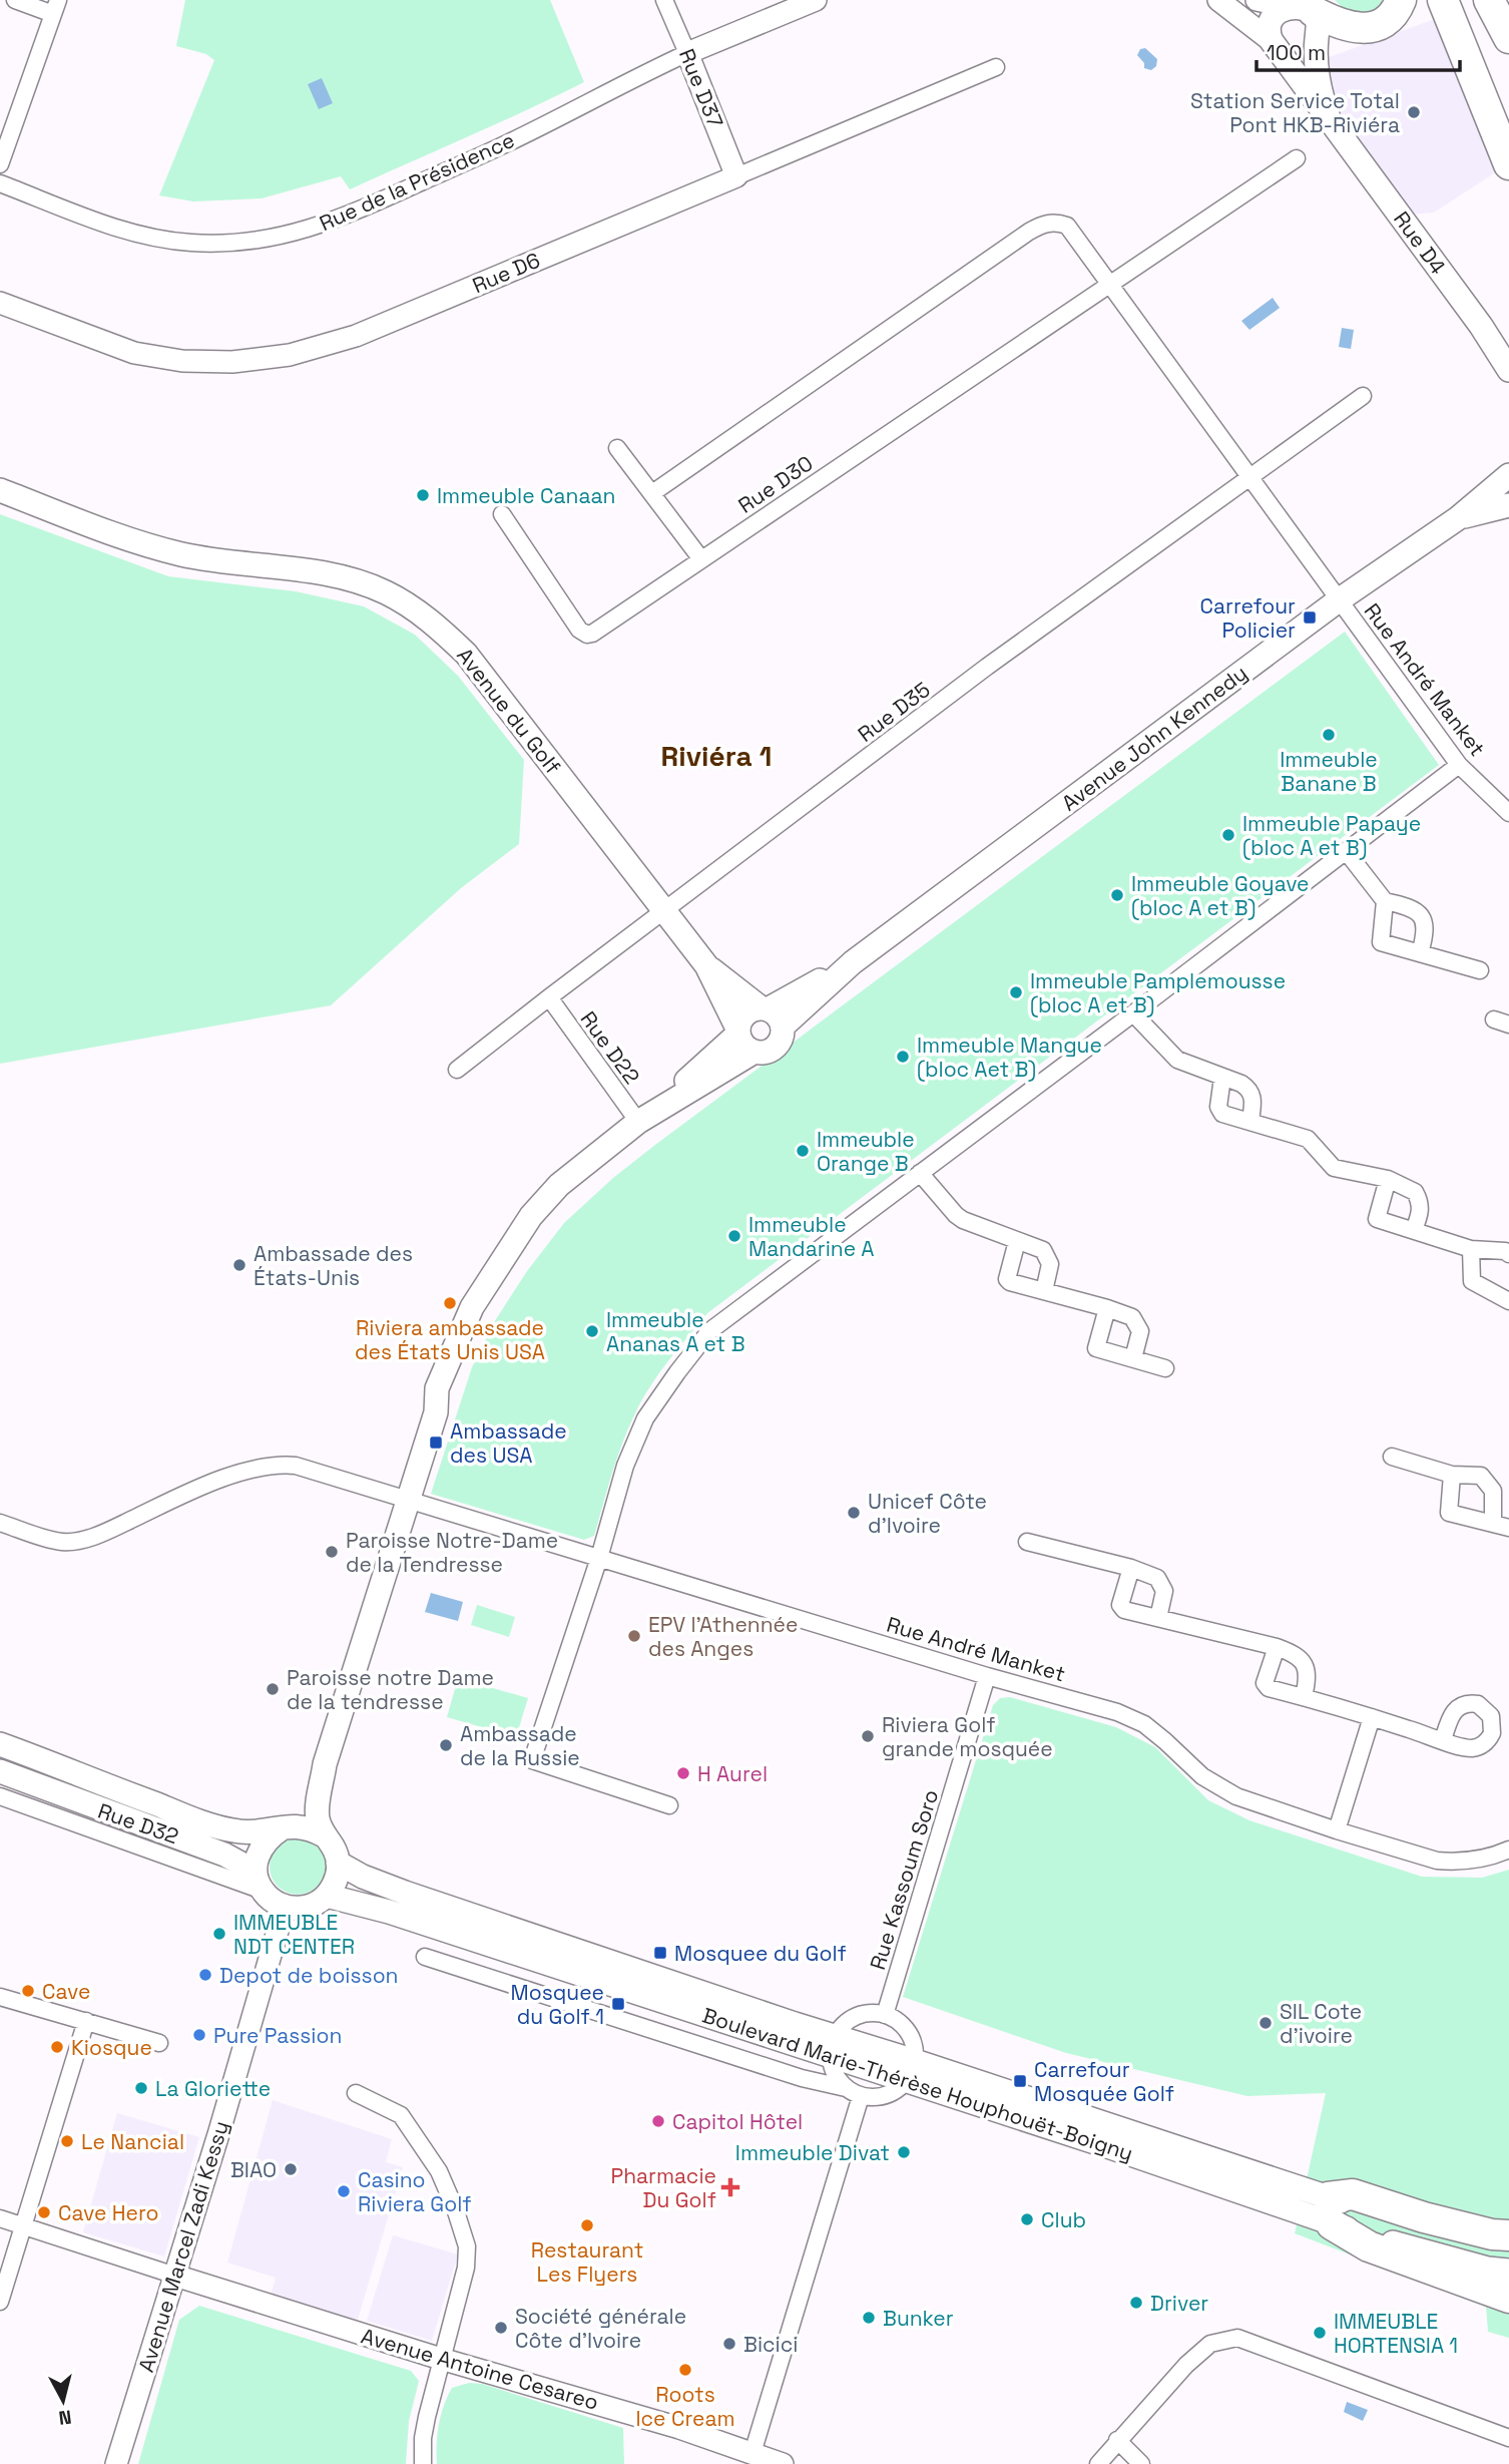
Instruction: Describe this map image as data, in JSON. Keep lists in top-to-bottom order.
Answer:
{
  "streets": {
    "main road": [
      "Rue D4",
      "Avenue du Golf",
      "Avenue John Kennedy",
      "Boulevard Marie-Thérèse Houphouët-Boigny"
    ],
    "street": [
      "Rue D37",
      "Rue de la Présidence",
      "Rue D6",
      "Rue D30",
      "Rue André Manket",
      "Rue D35",
      "Rue D22",
      "Rue D32",
      "Rue Kassoum Soro",
      "Avenue Marcel Zadi Kessy",
      "Avenue Antoine Cesareo"
    ]
  },
  "crossings": [
    ["Rue D37", "Rue de la Présidence"],
    ["Rue D37", "Rue D6"],
    ["Rue André Manket", "Avenue John Kennedy"],
    ["Rue André Manket", "Rue Kassoum Soro"],
    ["Avenue du Golf", "Rue D35"],
    ["Avenue du Golf", "Avenue John Kennedy"],
    ["Rue D35", "Rue D22"],
    ["Avenue John Kennedy", "Rue D22"],
    ["Avenue John Kennedy", "Rue D32"],
    ["Avenue John Kennedy", "Boulevard Marie-Thérèse Houphouët-Boigny"],
    ["Avenue John Kennedy", "Avenue Marcel Zadi Kessy"],
    ["Rue D32", "Boulevard Marie-Thérèse Houphouët-Boigny"],
    ["Rue D32", "Avenue Marcel Zadi Kessy"],
    ["Boulevard Marie-Thérèse Houphouët-Boigny", "Avenue Marcel Zadi Kessy"],
    ["Avenue Marcel Zadi Kessy", "Avenue Antoine Cesareo"]
  ],
  "districts": ["Riviéra 1"],
  "places": {
    "other": [
      "Station Service Total Pont HKB-Riviéra",
      "Immeuble Canaan",
      "Immeuble Banane B",
      "Immeuble Papaye (bloc A et B)",
      "Immeuble Goyave (bloc A et B)",
      "Immeuble Pamplemousse (bloc A et B)",
      "Immeuble Mangue (bloc Aet B)",
      "Immeuble Orange B",
      "Immeuble Mandarine A",
      "Ambassade des États-Unis",
      "Riviera ambassade des États Unis USA",
      "Immeuble Ananas A et B",
      "Unicef Côte d’Ivoire",
      "Paroisse Notre-Dame de la Tendresse",
      "EPV l'Athennée des Anges",
      "Paroisse notre Dame de la tendresse",
      "Riviera Golf grande mosquée",
      "Ambassade de la Russie",
      "H Aurel",
      "IMMEUBLE NDT CENTER",
      "Depot de boisson",
      "Cave",
      "SIL Cote d'ivoire",
      "Pure Passion",
      "Kiosque",
      "La Gloriette",
      "Capitol Hôtel",
      "Le Nancial",
      "Immeuble Divat",
      "BIAO",
      "Casino Riviera Golf",
      "Cave Hero",
      "Club",
      "Restaurant Les Flyers",
      "Driver",
      "Bunker",
      "Société générale Côte d’Ivoire",
      "IMMEUBLE HORTENSIA 1",
      "Bicici",
      "Roots Ice Cream"
    ],
    "transit": [
      "Carrefour Policier",
      "Ambassade des USA",
      "Mosquee du Golf",
      "Mosquee du Golf 1",
      "Carrefour Mosquée Golf"
    ],
    "health": ["Pharmacie Du Golf"]
  },
  "scale_bar": "100 m",
  "north": "bottom"
}
